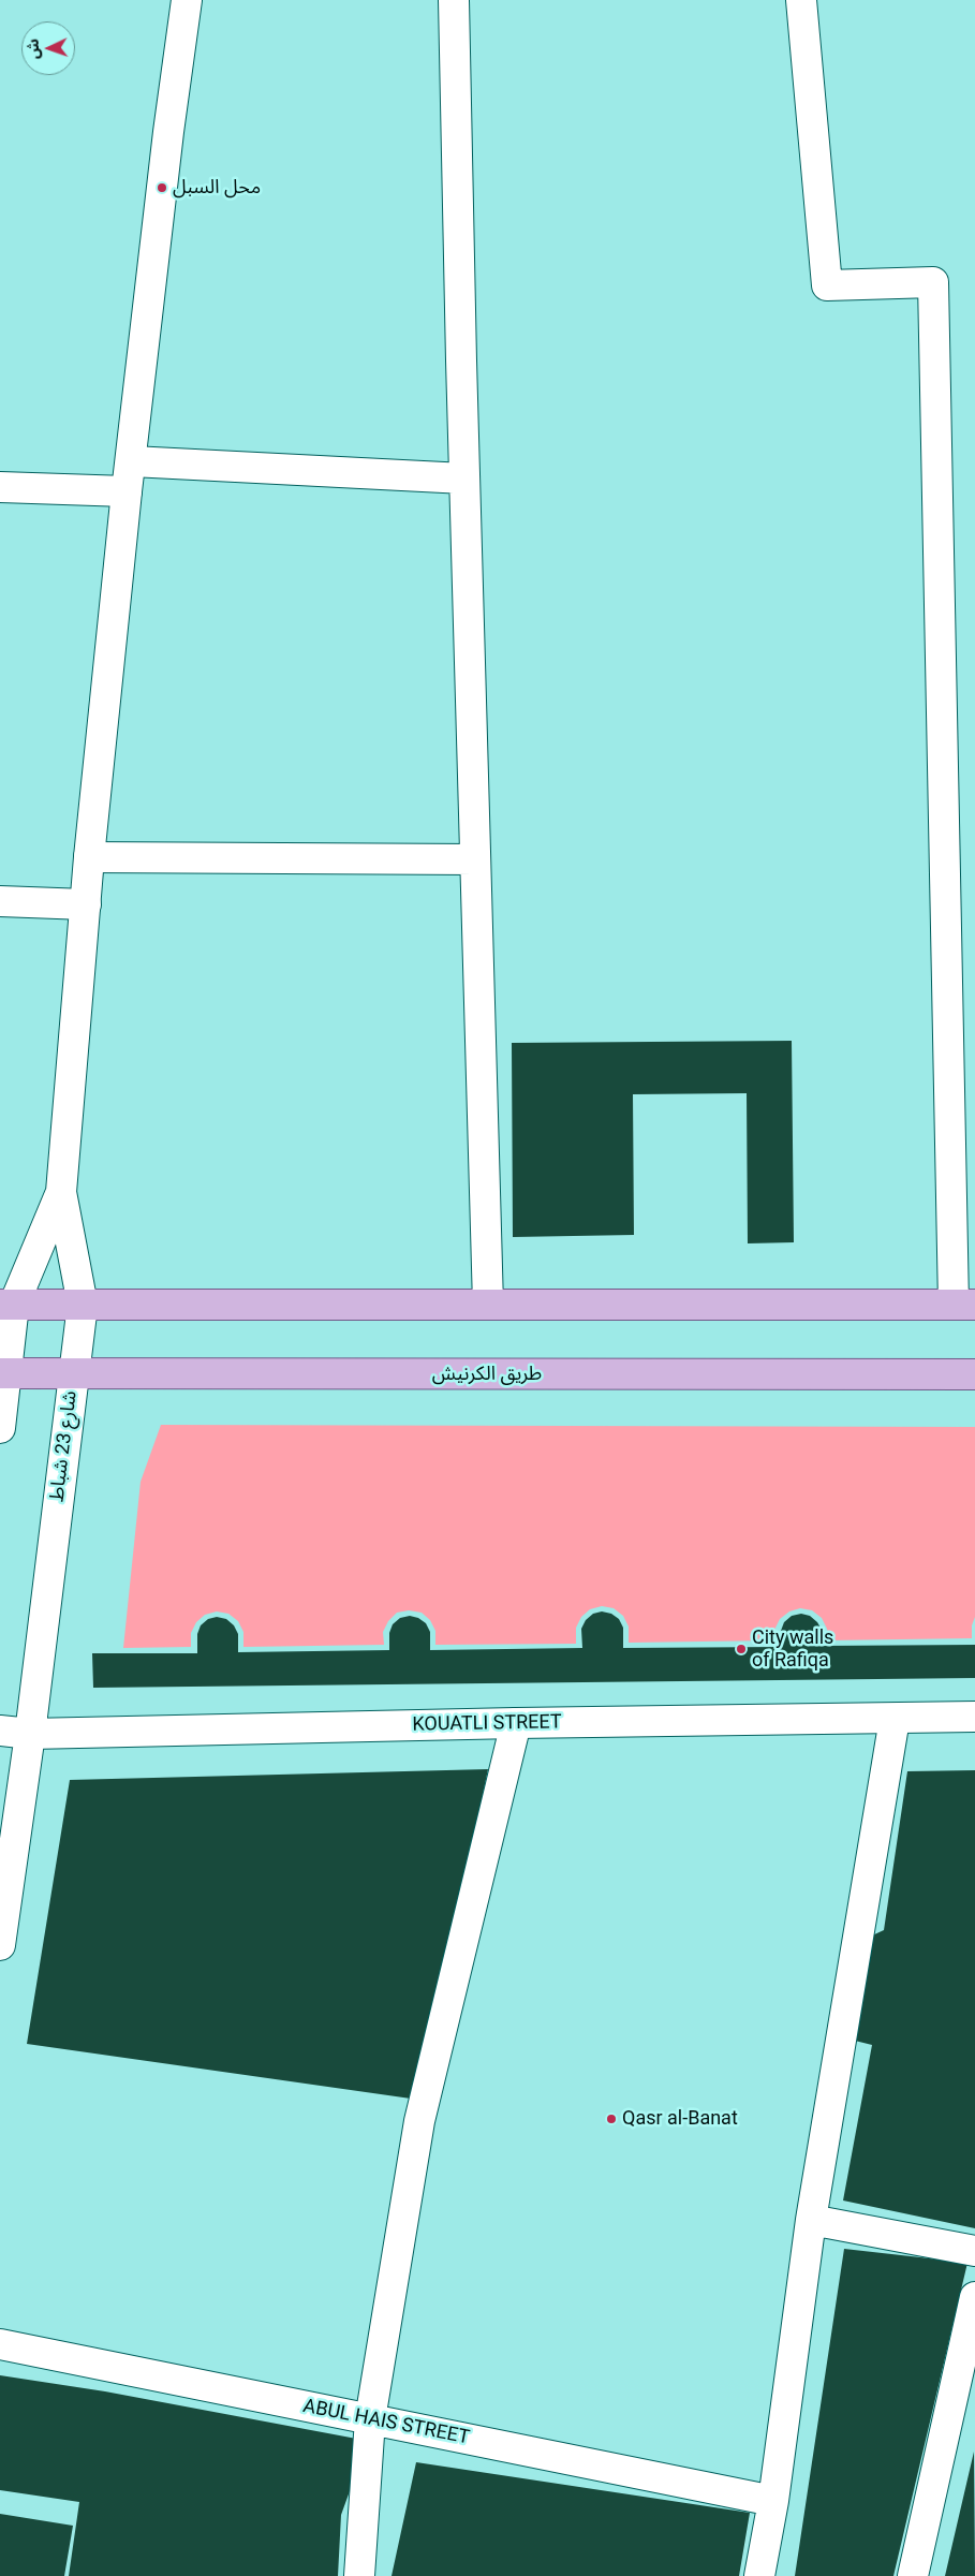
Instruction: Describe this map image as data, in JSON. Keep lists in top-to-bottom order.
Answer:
{
  "streets": {
    "main road": ["طريق الكرنيش"],
    "street": ["شارع 23 شباط", "KOUATLI STREET", "ABUL HAIS STREET"]
  },
  "crossings": [
    ["طريق الكرنيش", "شارع 23 شباط"],
    ["شارع 23 شباط", "KOUATLI STREET"]
  ],
  "places": ["محل السبل", "City walls of Rafiqa", "Qasr al-Banat"],
  "north": "left"
}
